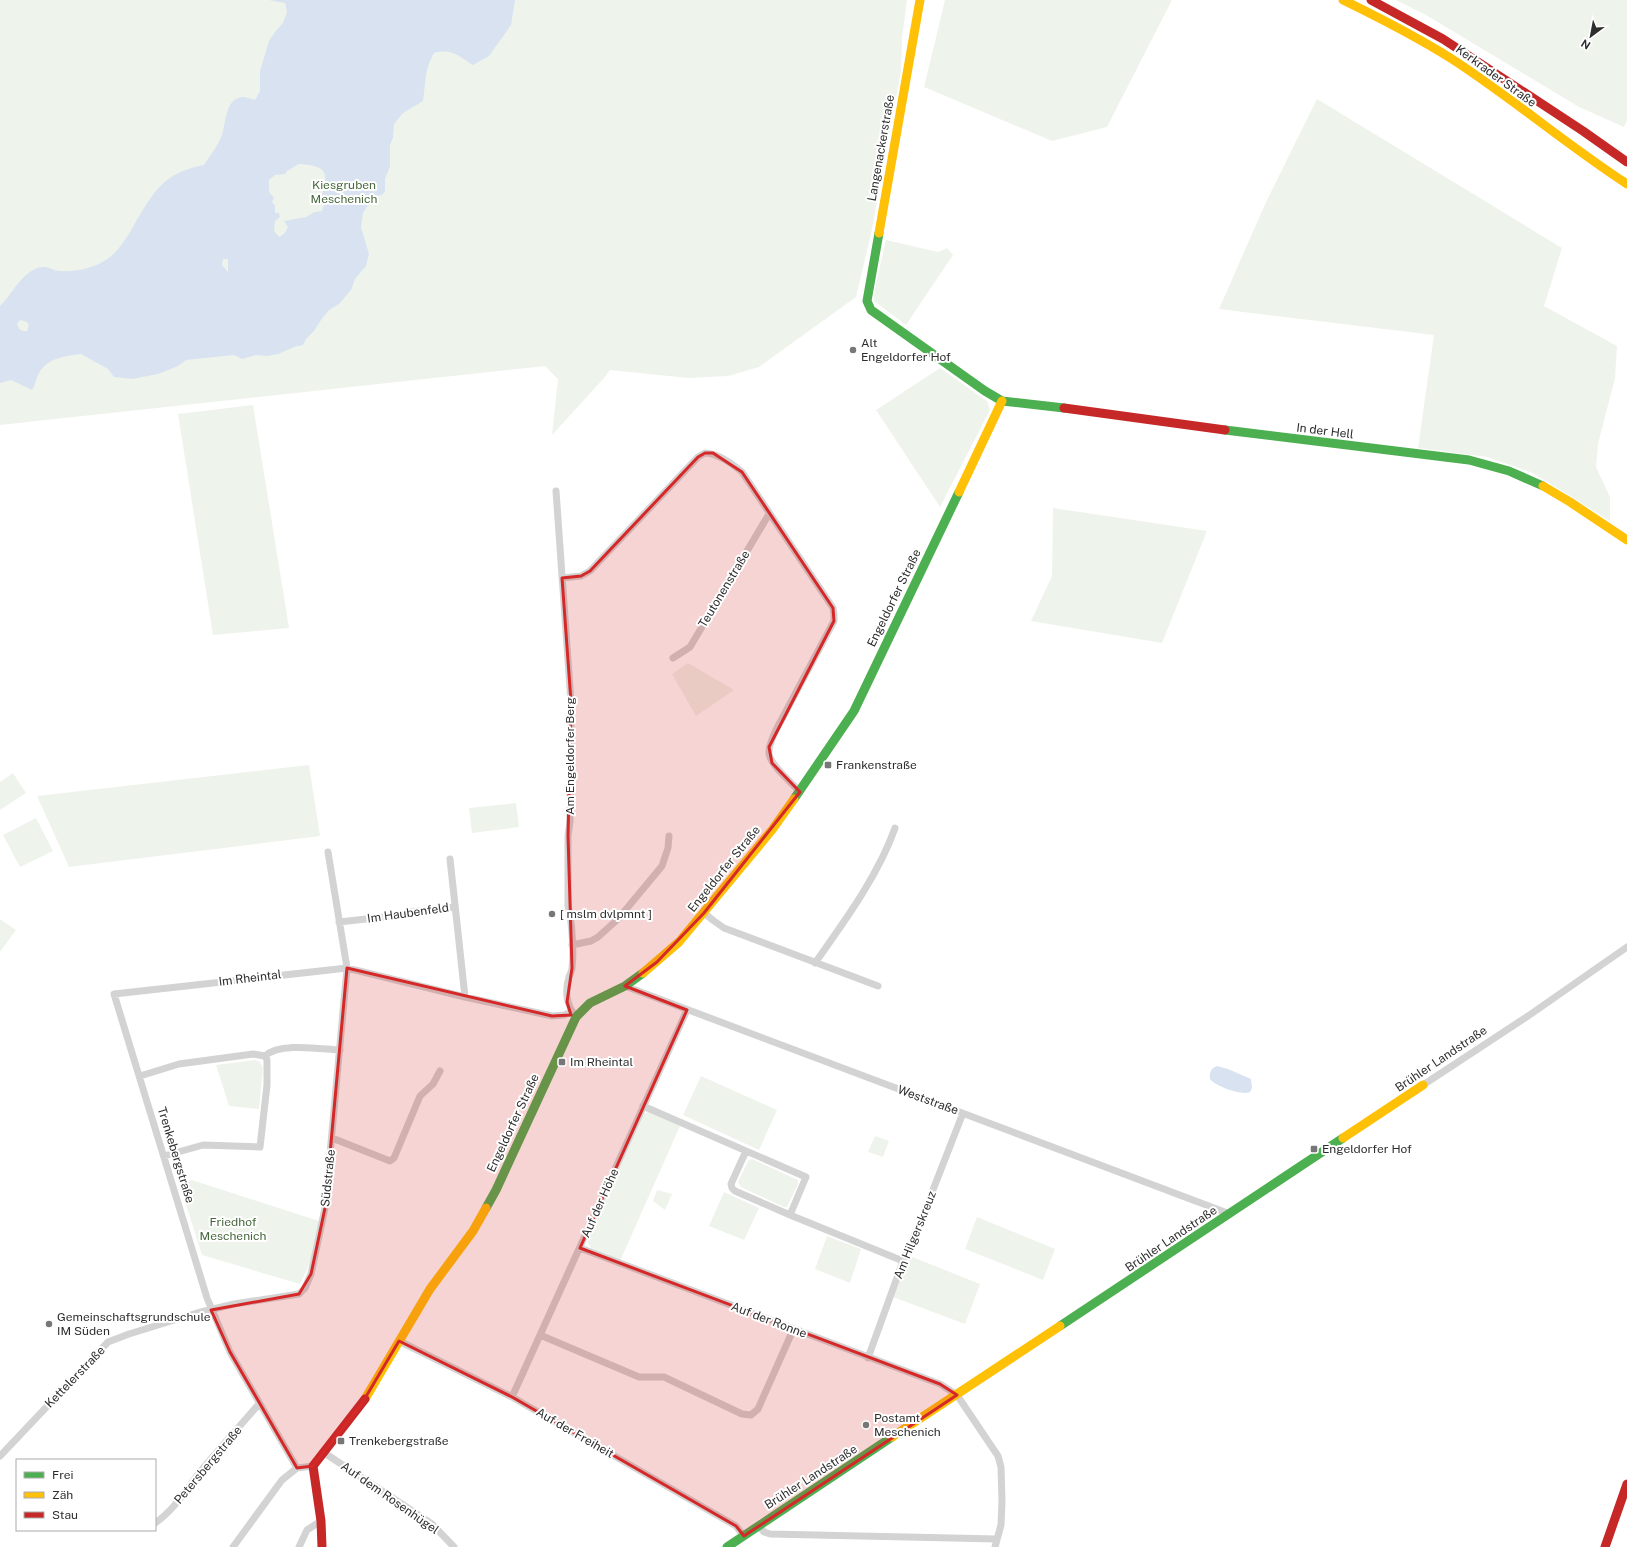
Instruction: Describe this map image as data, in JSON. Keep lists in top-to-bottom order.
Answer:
{
  "streets": {
    "main road": [
      "Kerkrader Straße",
      "Langenackerstraße",
      "In der Hell",
      "Engeldorfer Straße",
      "Brühler Landstraße"
    ],
    "street": [
      "Teutonenstraße",
      "Am Engeldorfer Berg",
      "Im Haubenfeld",
      "Im Rheintal",
      "Weststraße",
      "Trenkebergstraße",
      "Südstraße",
      "Auf der Höhe",
      "Am Hilgerskreuz",
      "Auf der Ronne",
      "Kettelerstraße",
      "Auf der Freiheit",
      "Petersbergstraße",
      "Auf dem Rosenhügel"
    ]
  },
  "crossings": [
    ["Langenackerstraße", "In der Hell"],
    ["Langenackerstraße", "Engeldorfer Straße"],
    ["In der Hell", "Engeldorfer Straße"],
    ["Engeldorfer Straße", "Am Engeldorfer Berg"],
    ["Engeldorfer Straße", "Im Rheintal"],
    ["Engeldorfer Straße", "Weststraße"],
    ["Engeldorfer Straße", "Auf der Freiheit"],
    ["Engeldorfer Straße", "Auf dem Rosenhügel"],
    ["Am Engeldorfer Berg", "Im Rheintal"],
    ["Im Rheintal", "Trenkebergstraße"],
    ["Im Rheintal", "Südstraße"],
    ["Brühler Landstraße", "Weststraße"],
    ["Brühler Landstraße", "Auf der Ronne"],
    ["Brühler Landstraße", "Auf der Freiheit"],
    ["Weststraße", "Auf der Höhe"],
    ["Weststraße", "Am Hilgerskreuz"],
    ["Trenkebergstraße", "Südstraße"],
    ["Trenkebergstraße", "Kettelerstraße"],
    ["Trenkebergstraße", "Petersbergstraße"],
    ["Südstraße", "Kettelerstraße"],
    ["Auf der Höhe", "Auf der Ronne"],
    ["Auf der Höhe", "Auf der Freiheit"],
    ["Am Hilgerskreuz", "Auf der Ronne"]
  ],
  "parks": ["Kiesgruben Meschenich", "Friedhof Meschenich"],
  "places": {
    "other": [
      "Alt Engeldorfer Hof",
      "[ mslm dvlpmnt ]",
      "Gemeinschaftsgrundschule IM Süden",
      "Postamt Meschenich"
    ],
    "transit": [
      "Frankenstraße",
      "Im Rheintal",
      "Engeldorfer Hof",
      "Trenkebergstraße"
    ]
  },
  "legend": ["Frei", "Zäh", "Stau"],
  "north": "bottom left"
}
